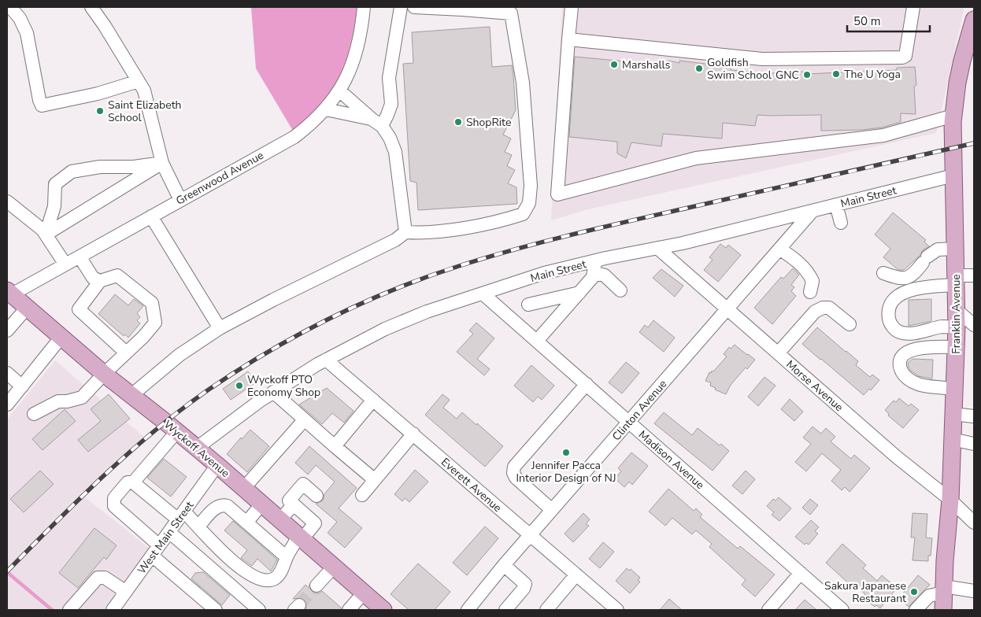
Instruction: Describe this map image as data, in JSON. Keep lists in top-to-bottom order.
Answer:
{
  "streets": {
    "main road": ["Franklin Avenue", "Wyckoff Avenue"],
    "street": [
      "Greenwood Avenue",
      "Main Street",
      "Morse Avenue",
      "Clinton Avenue",
      "Madison Avenue",
      "Everett Avenue",
      "West Main Street"
    ]
  },
  "crossings": [
    ["Greenwood Avenue", "Wyckoff Avenue"],
    ["Main Street", "Franklin Avenue"],
    ["Main Street", "Morse Avenue"],
    ["Main Street", "Clinton Avenue"],
    ["Main Street", "Wyckoff Avenue"],
    ["Main Street", "Madison Avenue"],
    ["Main Street", "Everett Avenue"],
    ["Franklin Avenue", "Morse Avenue"],
    ["Morse Avenue", "Clinton Avenue"],
    ["Clinton Avenue", "Madison Avenue"],
    ["Clinton Avenue", "Everett Avenue"],
    ["Wyckoff Avenue", "West Main Street"]
  ],
  "places": [
    "Marshalls",
    "Goldfish Swim School",
    "The U Yoga",
    "GNC",
    "Saint Elizabeth School",
    "ShopRite",
    "Wyckoff PTO Economy Shop",
    "Jennifer Pacca Interior Design of NJ",
    "Sakura Japanese Restaurant"
  ],
  "scale_bar": "50 m"
}
